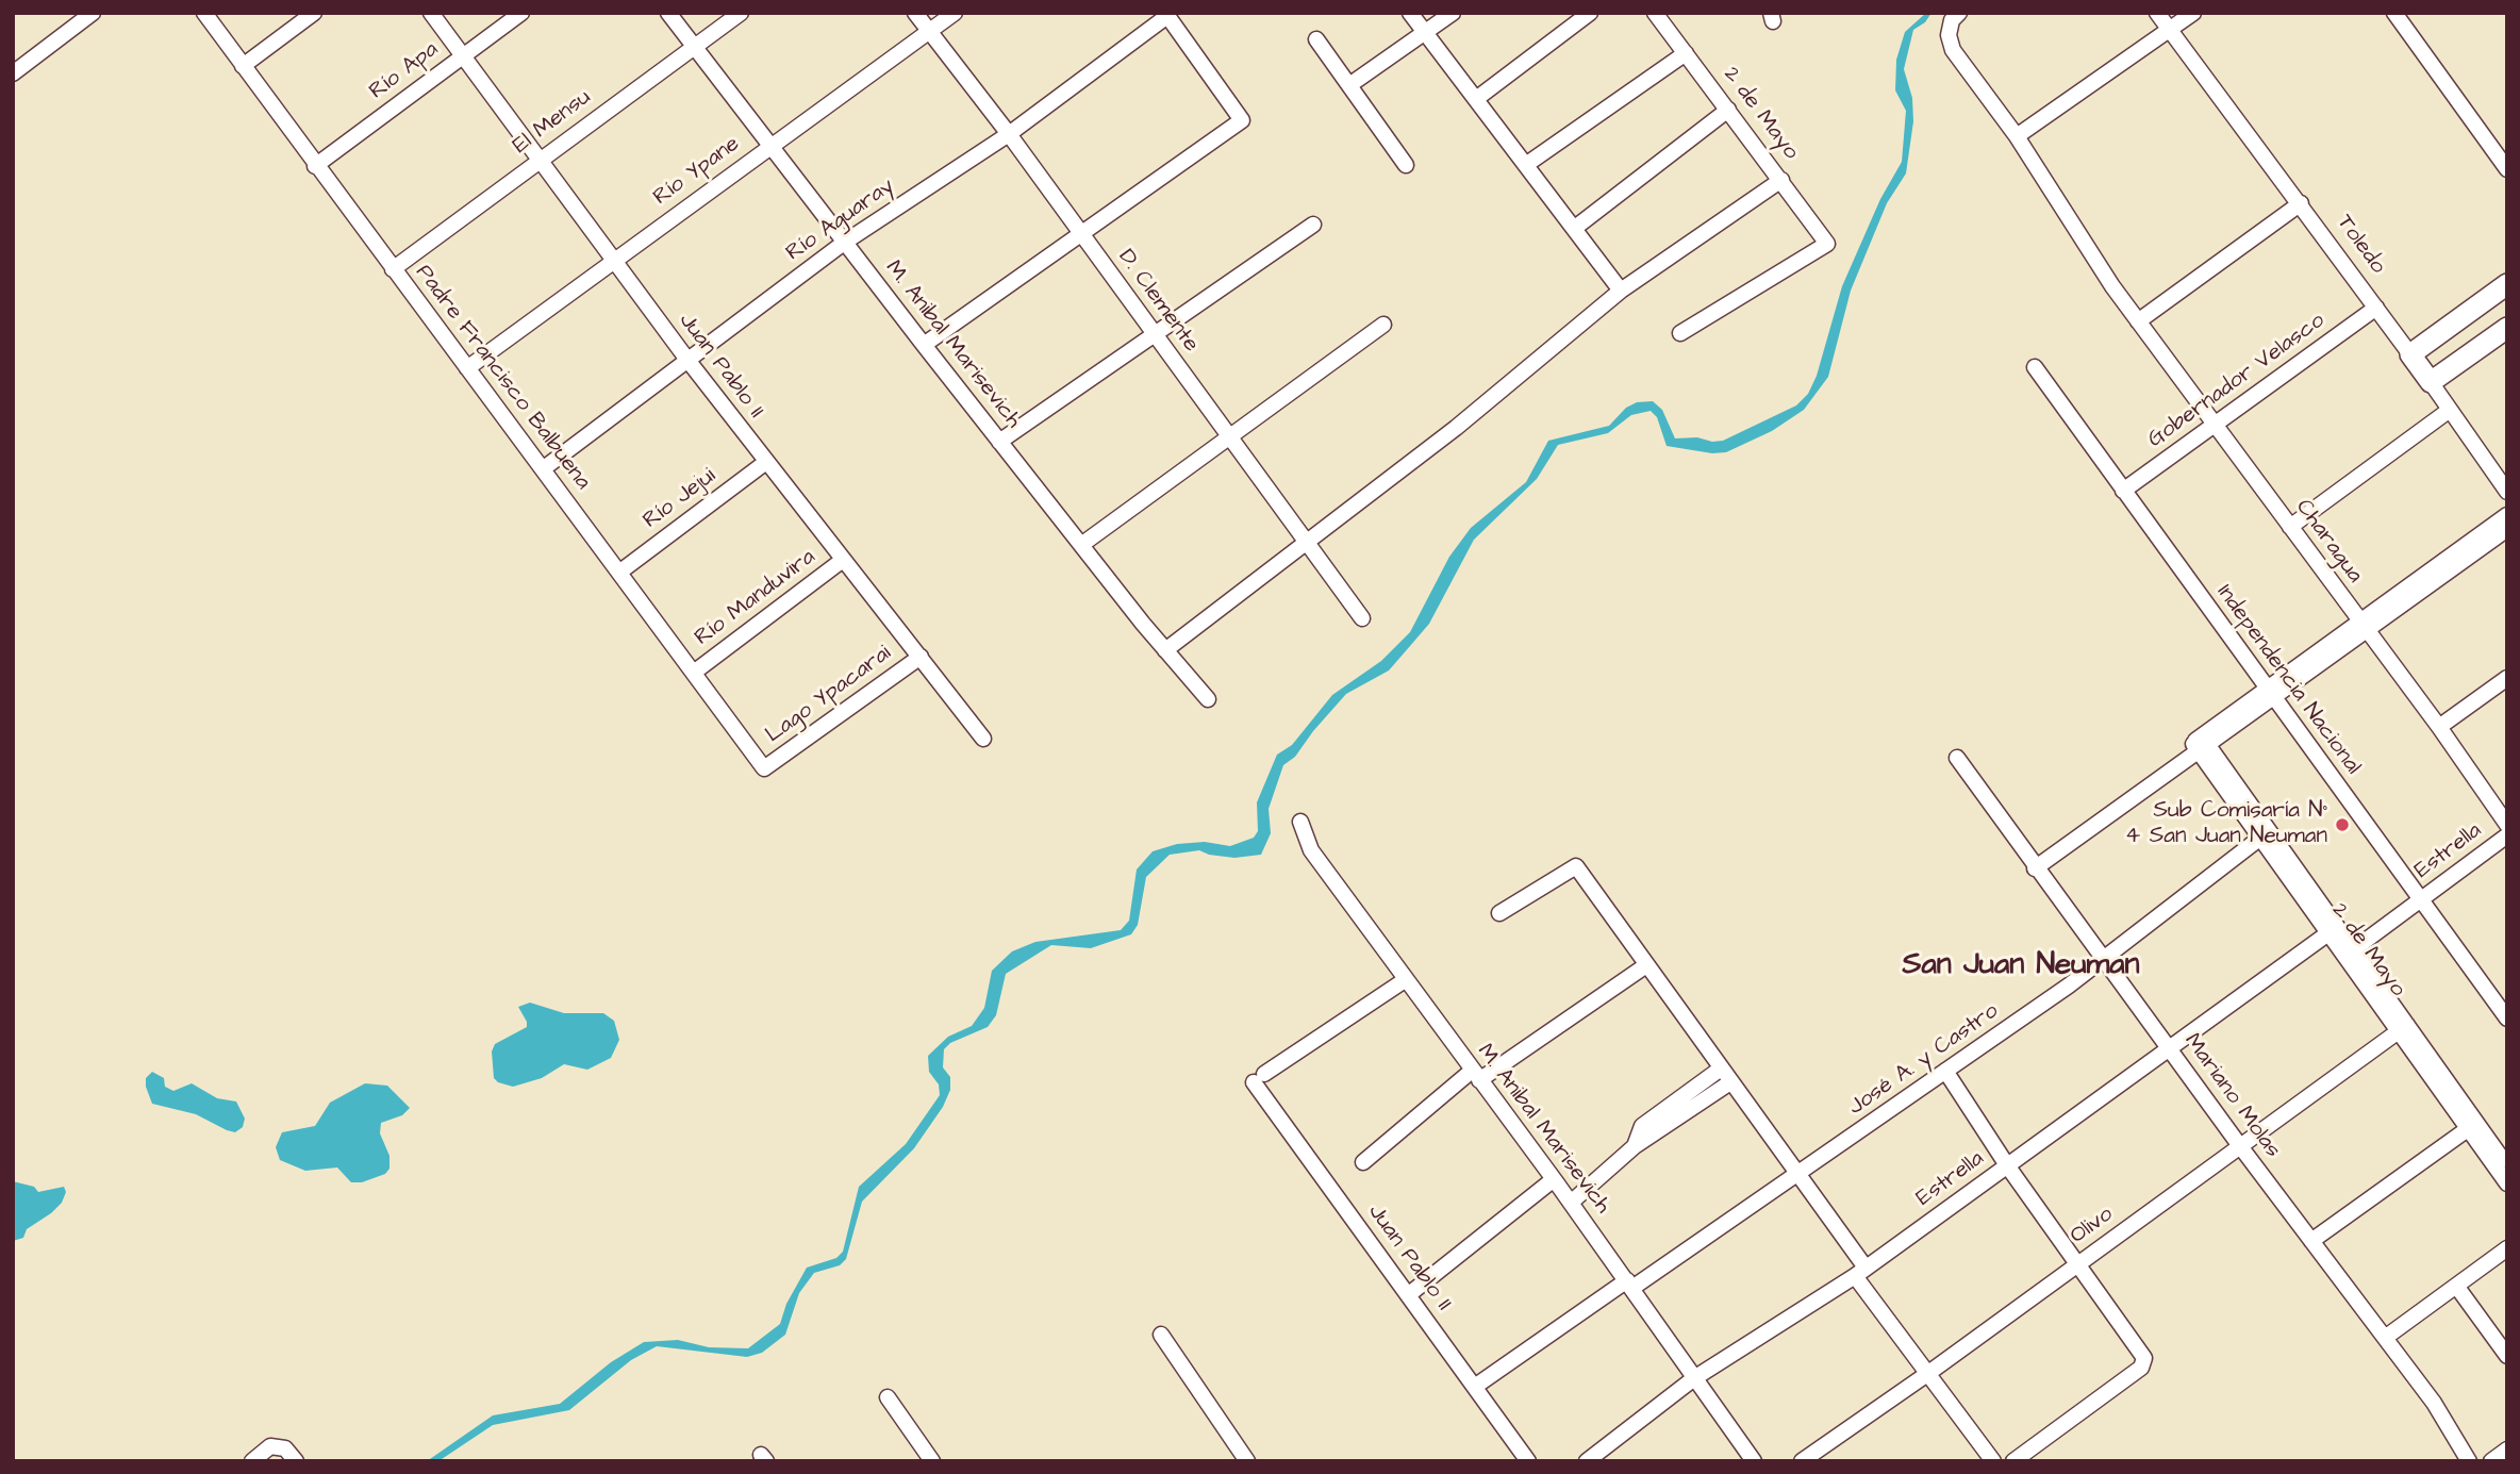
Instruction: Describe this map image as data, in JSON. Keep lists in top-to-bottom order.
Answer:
{
  "streets": {
    "main road": ["Toledo"],
    "street": [
      "Río Apa",
      "2 de Mayo",
      "El Mensu",
      "Río Ypane",
      "Río Aguaray",
      "D. Clemente",
      "M. Anibal Marisevich",
      "Juan Pablo II",
      "Padre Francisco Balbuena",
      "Gobernador Velasco",
      "Río Jejui",
      "Charagua",
      "Río Manduvira",
      "Independencia Nacional",
      "Lago Ypacarai",
      "Estrella",
      "José A. y Castro",
      "Mariano Molas",
      "Olivo"
    ]
  },
  "crossings": [
    ["Río Apa", "Juan Pablo II"],
    ["Río Apa", "Padre Francisco Balbuena"],
    ["2 de Mayo", "Estrella"],
    ["2 de Mayo", "José A. y Castro"],
    ["2 de Mayo", "Olivo"],
    ["El Mensu", "M. Anibal Marisevich"],
    ["El Mensu", "Juan Pablo II"],
    ["El Mensu", "Padre Francisco Balbuena"],
    ["Río Ypane", "D. Clemente"],
    ["Río Ypane", "M. Anibal Marisevich"],
    ["Río Ypane", "Juan Pablo II"],
    ["Río Ypane", "Padre Francisco Balbuena"],
    ["Río Aguaray", "D. Clemente"],
    ["Río Aguaray", "M. Anibal Marisevich"],
    ["Río Aguaray", "Juan Pablo II"],
    ["Río Aguaray", "Padre Francisco Balbuena"],
    ["Toledo", "Gobernador Velasco"],
    ["M. Anibal Marisevich", "Juan Pablo II"],
    ["M. Anibal Marisevich", "Estrella"],
    ["M. Anibal Marisevich", "José A. y Castro"],
    ["Juan Pablo II", "Río Jejui"],
    ["Juan Pablo II", "Río Manduvira"],
    ["Juan Pablo II", "Lago Ypacarai"],
    ["Juan Pablo II", "José A. y Castro"],
    ["Padre Francisco Balbuena", "Río Jejui"],
    ["Padre Francisco Balbuena", "Río Manduvira"],
    ["Padre Francisco Balbuena", "Lago Ypacarai"],
    ["Gobernador Velasco", "Charagua"],
    ["Gobernador Velasco", "Independencia Nacional"],
    ["Independencia Nacional", "Estrella"],
    ["Estrella", "Mariano Molas"],
    ["José A. y Castro", "Mariano Molas"],
    ["Mariano Molas", "Olivo"]
  ],
  "districts": ["San Juan Neuman"],
  "places": ["Sub Comisaría N° 4 San Juan Neuman"]
}
